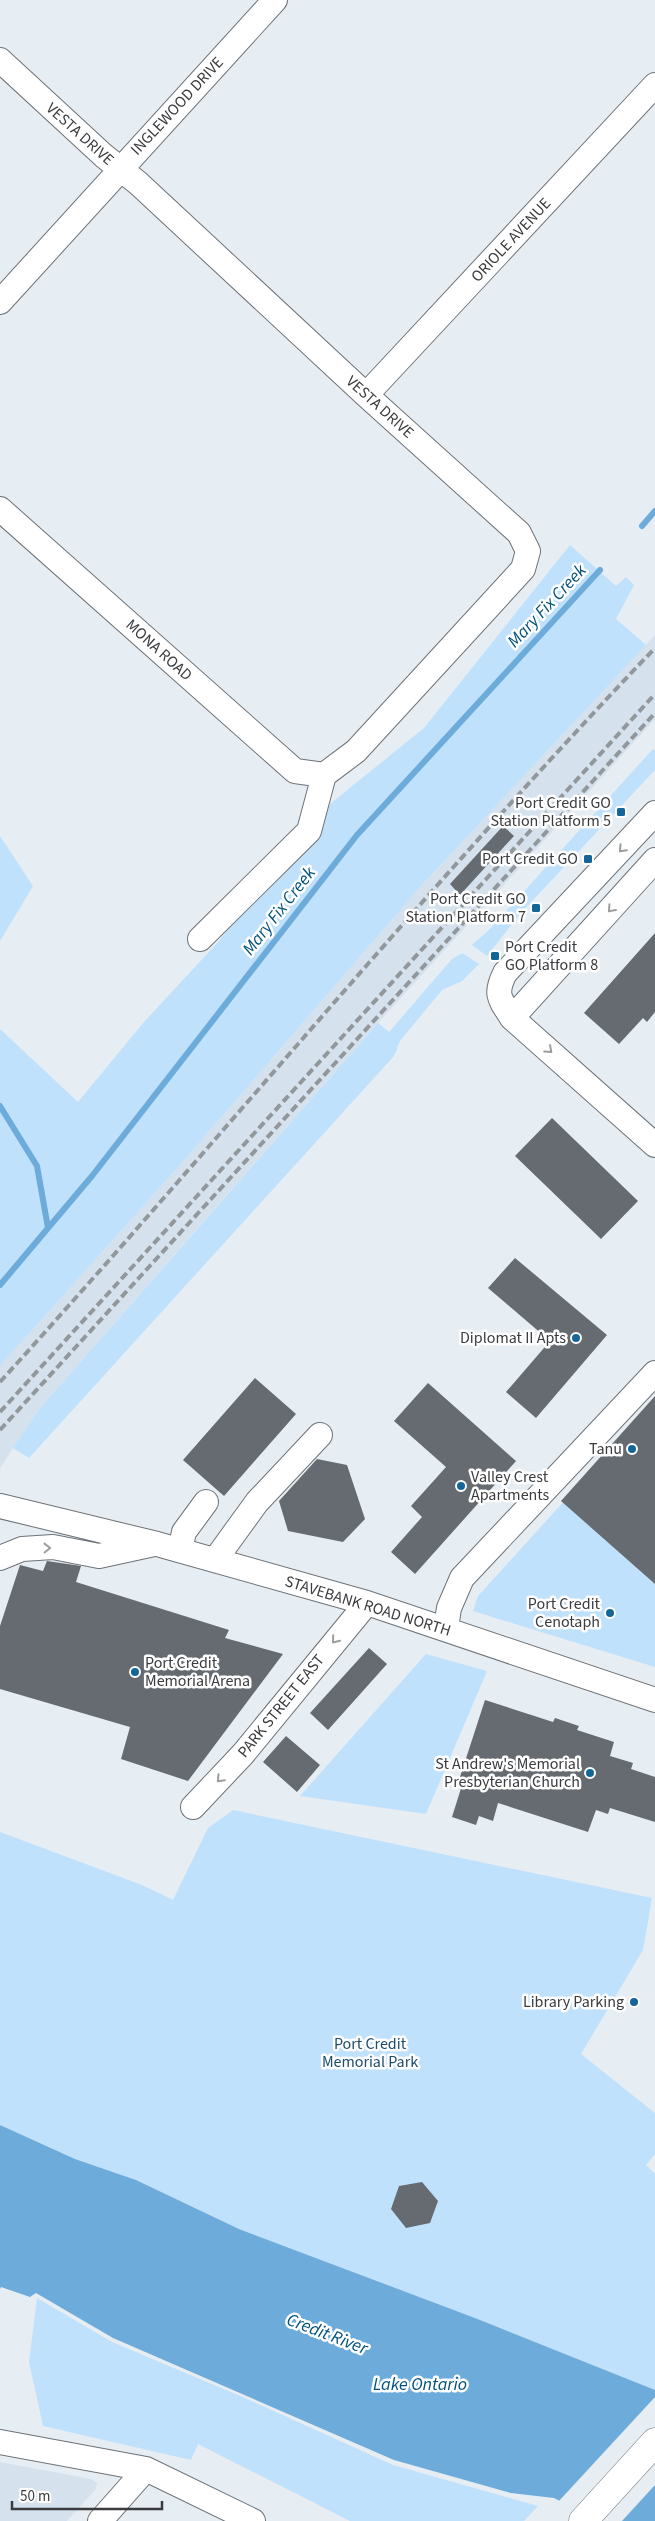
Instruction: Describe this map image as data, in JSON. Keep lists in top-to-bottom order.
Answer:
{
  "streets": {
    "street": [
      "INGLEWOOD DRIVE",
      "VESTA DRIVE",
      "ORIOLE AVENUE",
      "MONA ROAD",
      "STAVEBANK ROAD NORTH",
      "PARK STREET EAST"
    ]
  },
  "crossings": [
    ["INGLEWOOD DRIVE", "VESTA DRIVE"],
    ["VESTA DRIVE", "ORIOLE AVENUE"],
    ["VESTA DRIVE", "MONA ROAD"],
    ["STAVEBANK ROAD NORTH", "PARK STREET EAST"]
  ],
  "water": ["Mary Fix Creek", "Credit River", "Lake Ontario"],
  "parks": ["Port Credit Memorial Park"],
  "places": {
    "transit": [
      "Port Credit GO Station Platform 5",
      "Port Credit GO",
      "Port Credit GO Station Platform 7",
      "Port Credit GO Platform 8"
    ],
    "other": [
      "Diplomat II Apts",
      "Tanu",
      "Valley Crest Apartments",
      "Port Credit Cenotaph",
      "Port Credit Memorial Arena",
      "St Andrew's Memorial Presbyterian Church",
      "Library Parking"
    ]
  },
  "scale_bar": "50 m"
}
